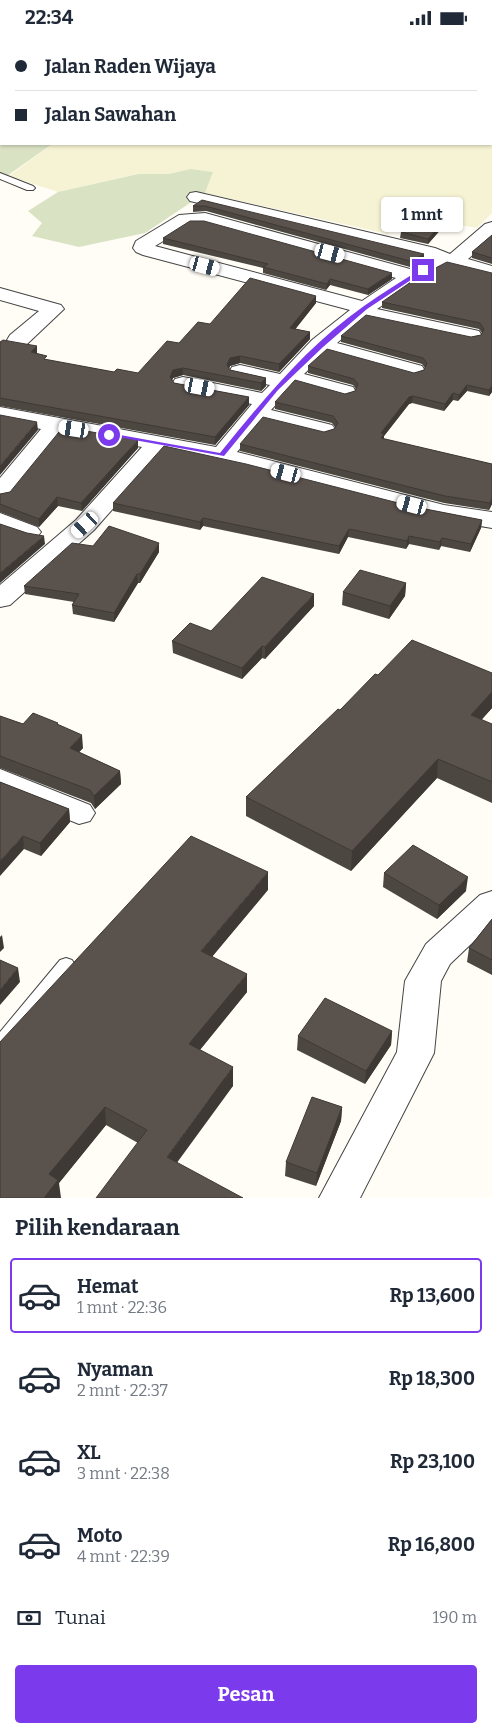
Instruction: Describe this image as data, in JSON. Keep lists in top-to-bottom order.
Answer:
{
  "page": {
    "status": "22:34",
    "banner": ["Jalan Raden Wijaya", "Jalan Sawahan"],
    "bubble": "1 mnt",
    "heading": "Pilih kendaraan",
    "list": [
      {
        "name": "Hemat",
        "note": "1 mnt · 22:36",
        "value": "Rp 13,600"
      },
      {
        "name": "Nyaman",
        "note": "2 mnt · 22:37",
        "value": "Rp 18,300"
      },
      {
        "name": "XL",
        "note": "3 mnt · 22:38",
        "value": "Rp 23,100"
      },
      {
        "name": "Moto",
        "note": "4 mnt · 22:39",
        "value": "Rp 16,800"
      }
    ],
    "pay": ["Tunai", "190 m"],
    "buttons": "Pesan"
  }
}
